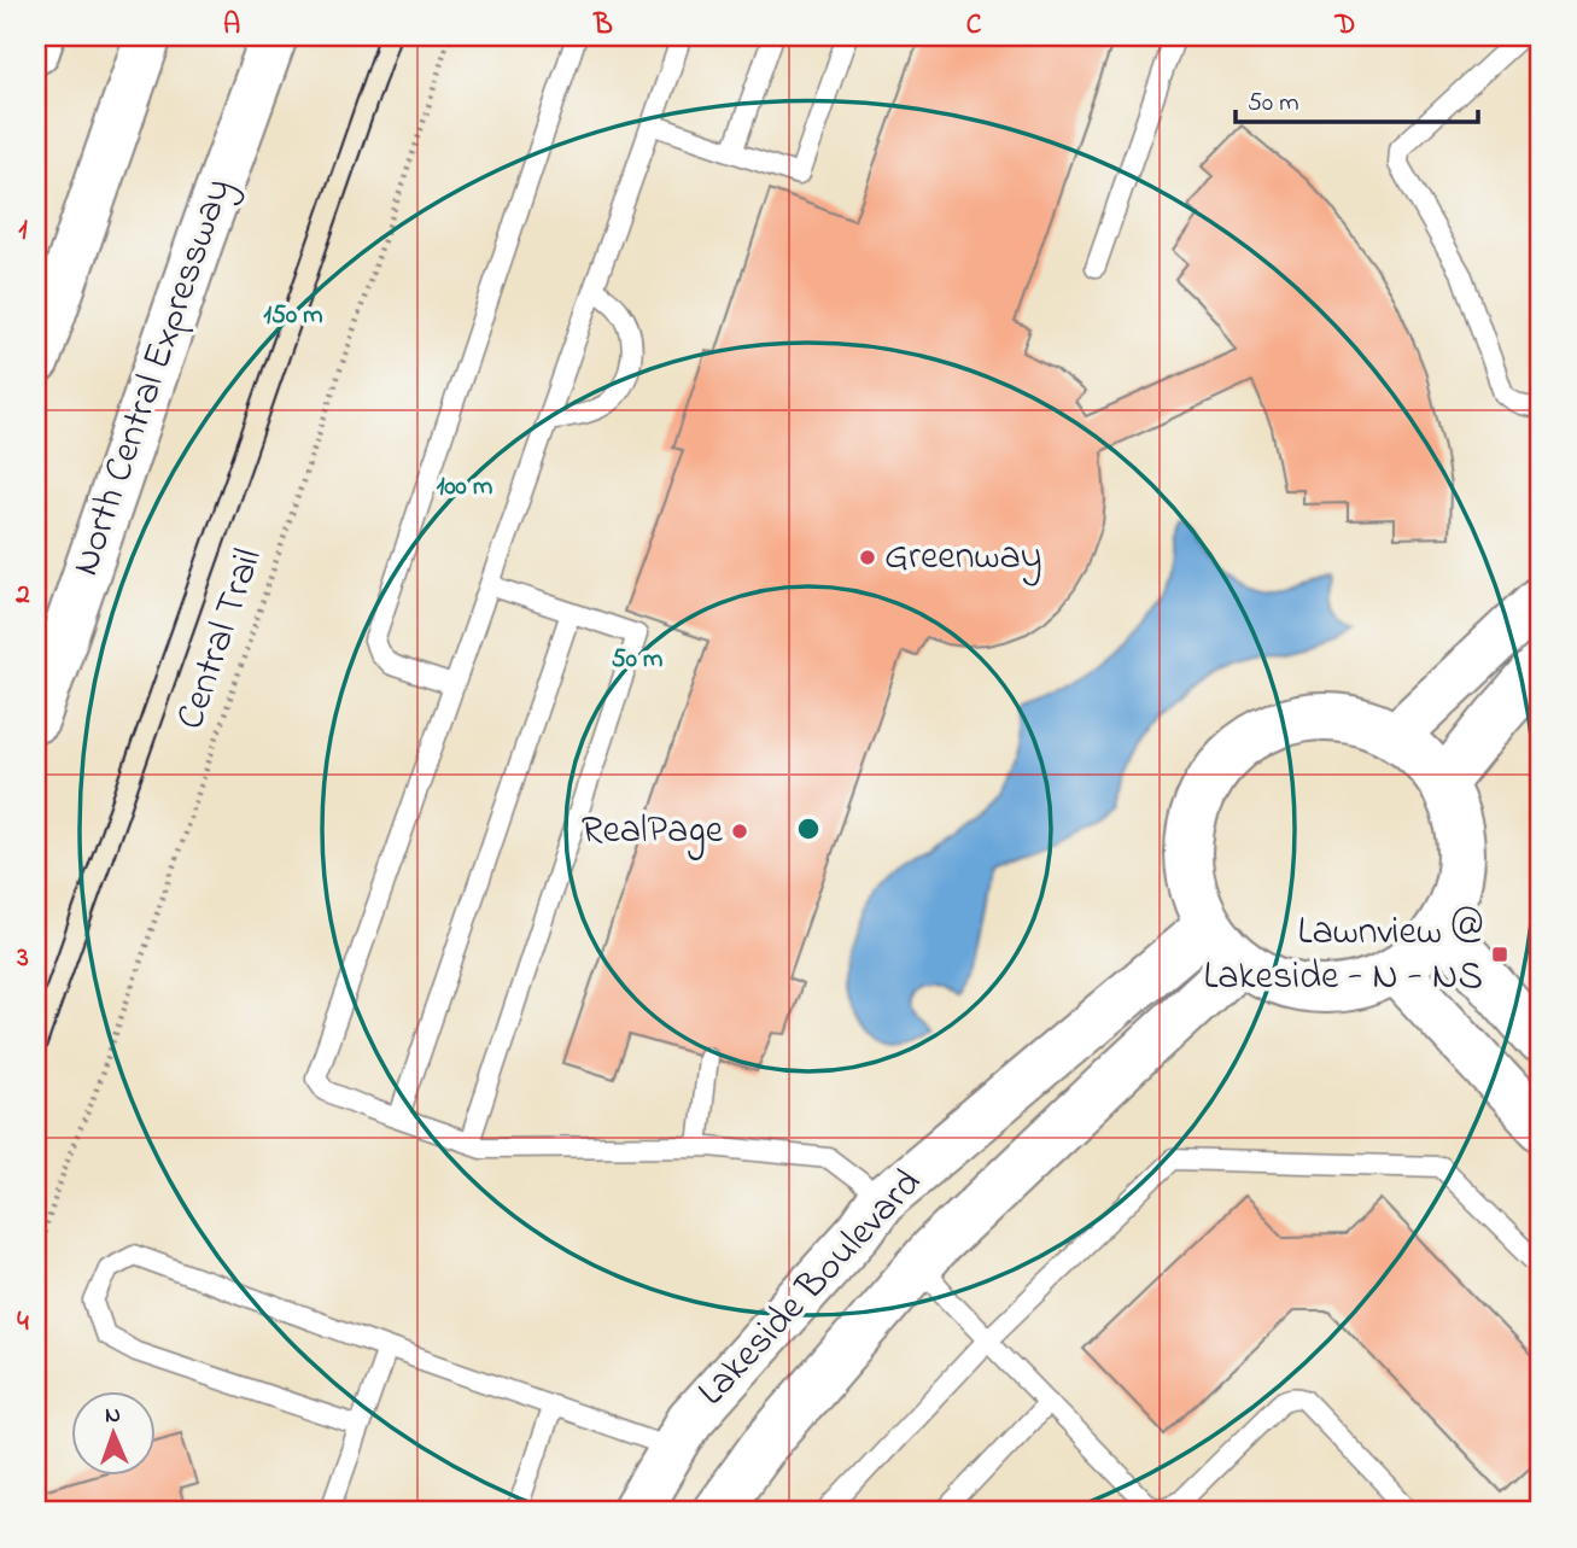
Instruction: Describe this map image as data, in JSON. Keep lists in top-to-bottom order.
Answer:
{
  "streets": {
    "main road": ["North Central Expressway", "Lakeside Boulevard"],
    "path": ["Central Trail"]
  },
  "places": {
    "other": ["Greenway", "RealPage"],
    "transit": ["Lawnview @ Lakeside - N - NS"]
  },
  "scale_bar": "50 m",
  "north": "top",
  "grid": {
    "columns": [
      "A",
      "B",
      "C",
      "D"
    ],
    "rows": [
      "1",
      "2",
      "3",
      "4"
    ]
  },
  "rings": ["150 m", "100 m", "50 m"]
}
